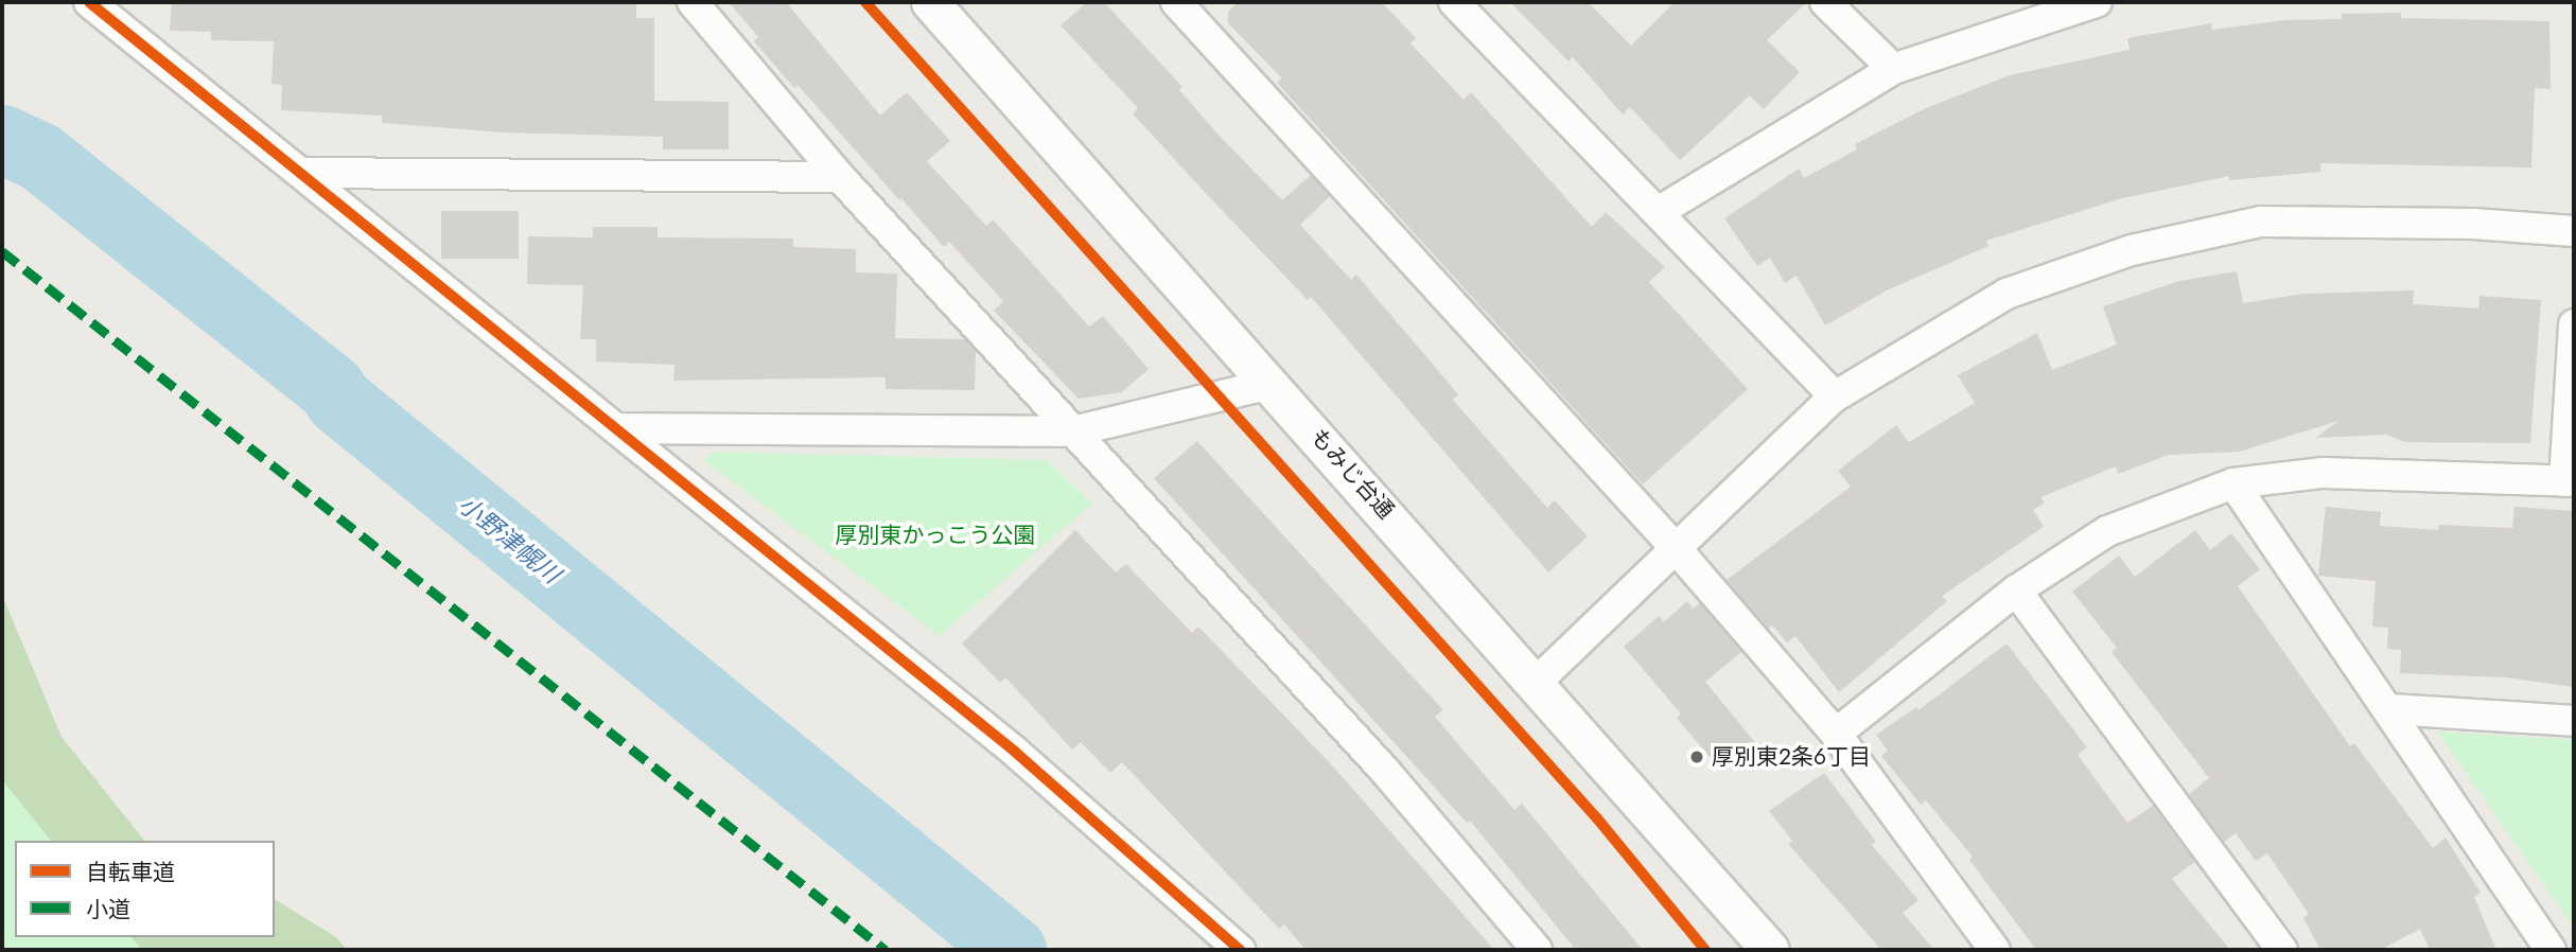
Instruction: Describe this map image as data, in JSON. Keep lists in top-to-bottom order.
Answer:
{
  "streets": {
    "street": ["もみじ台通"]
  },
  "water": ["小野津幌川"],
  "parks": ["厚別東かっこう公園"],
  "places": ["厚別東2条6丁目"],
  "legend": ["自転車道", "小道"]
}
